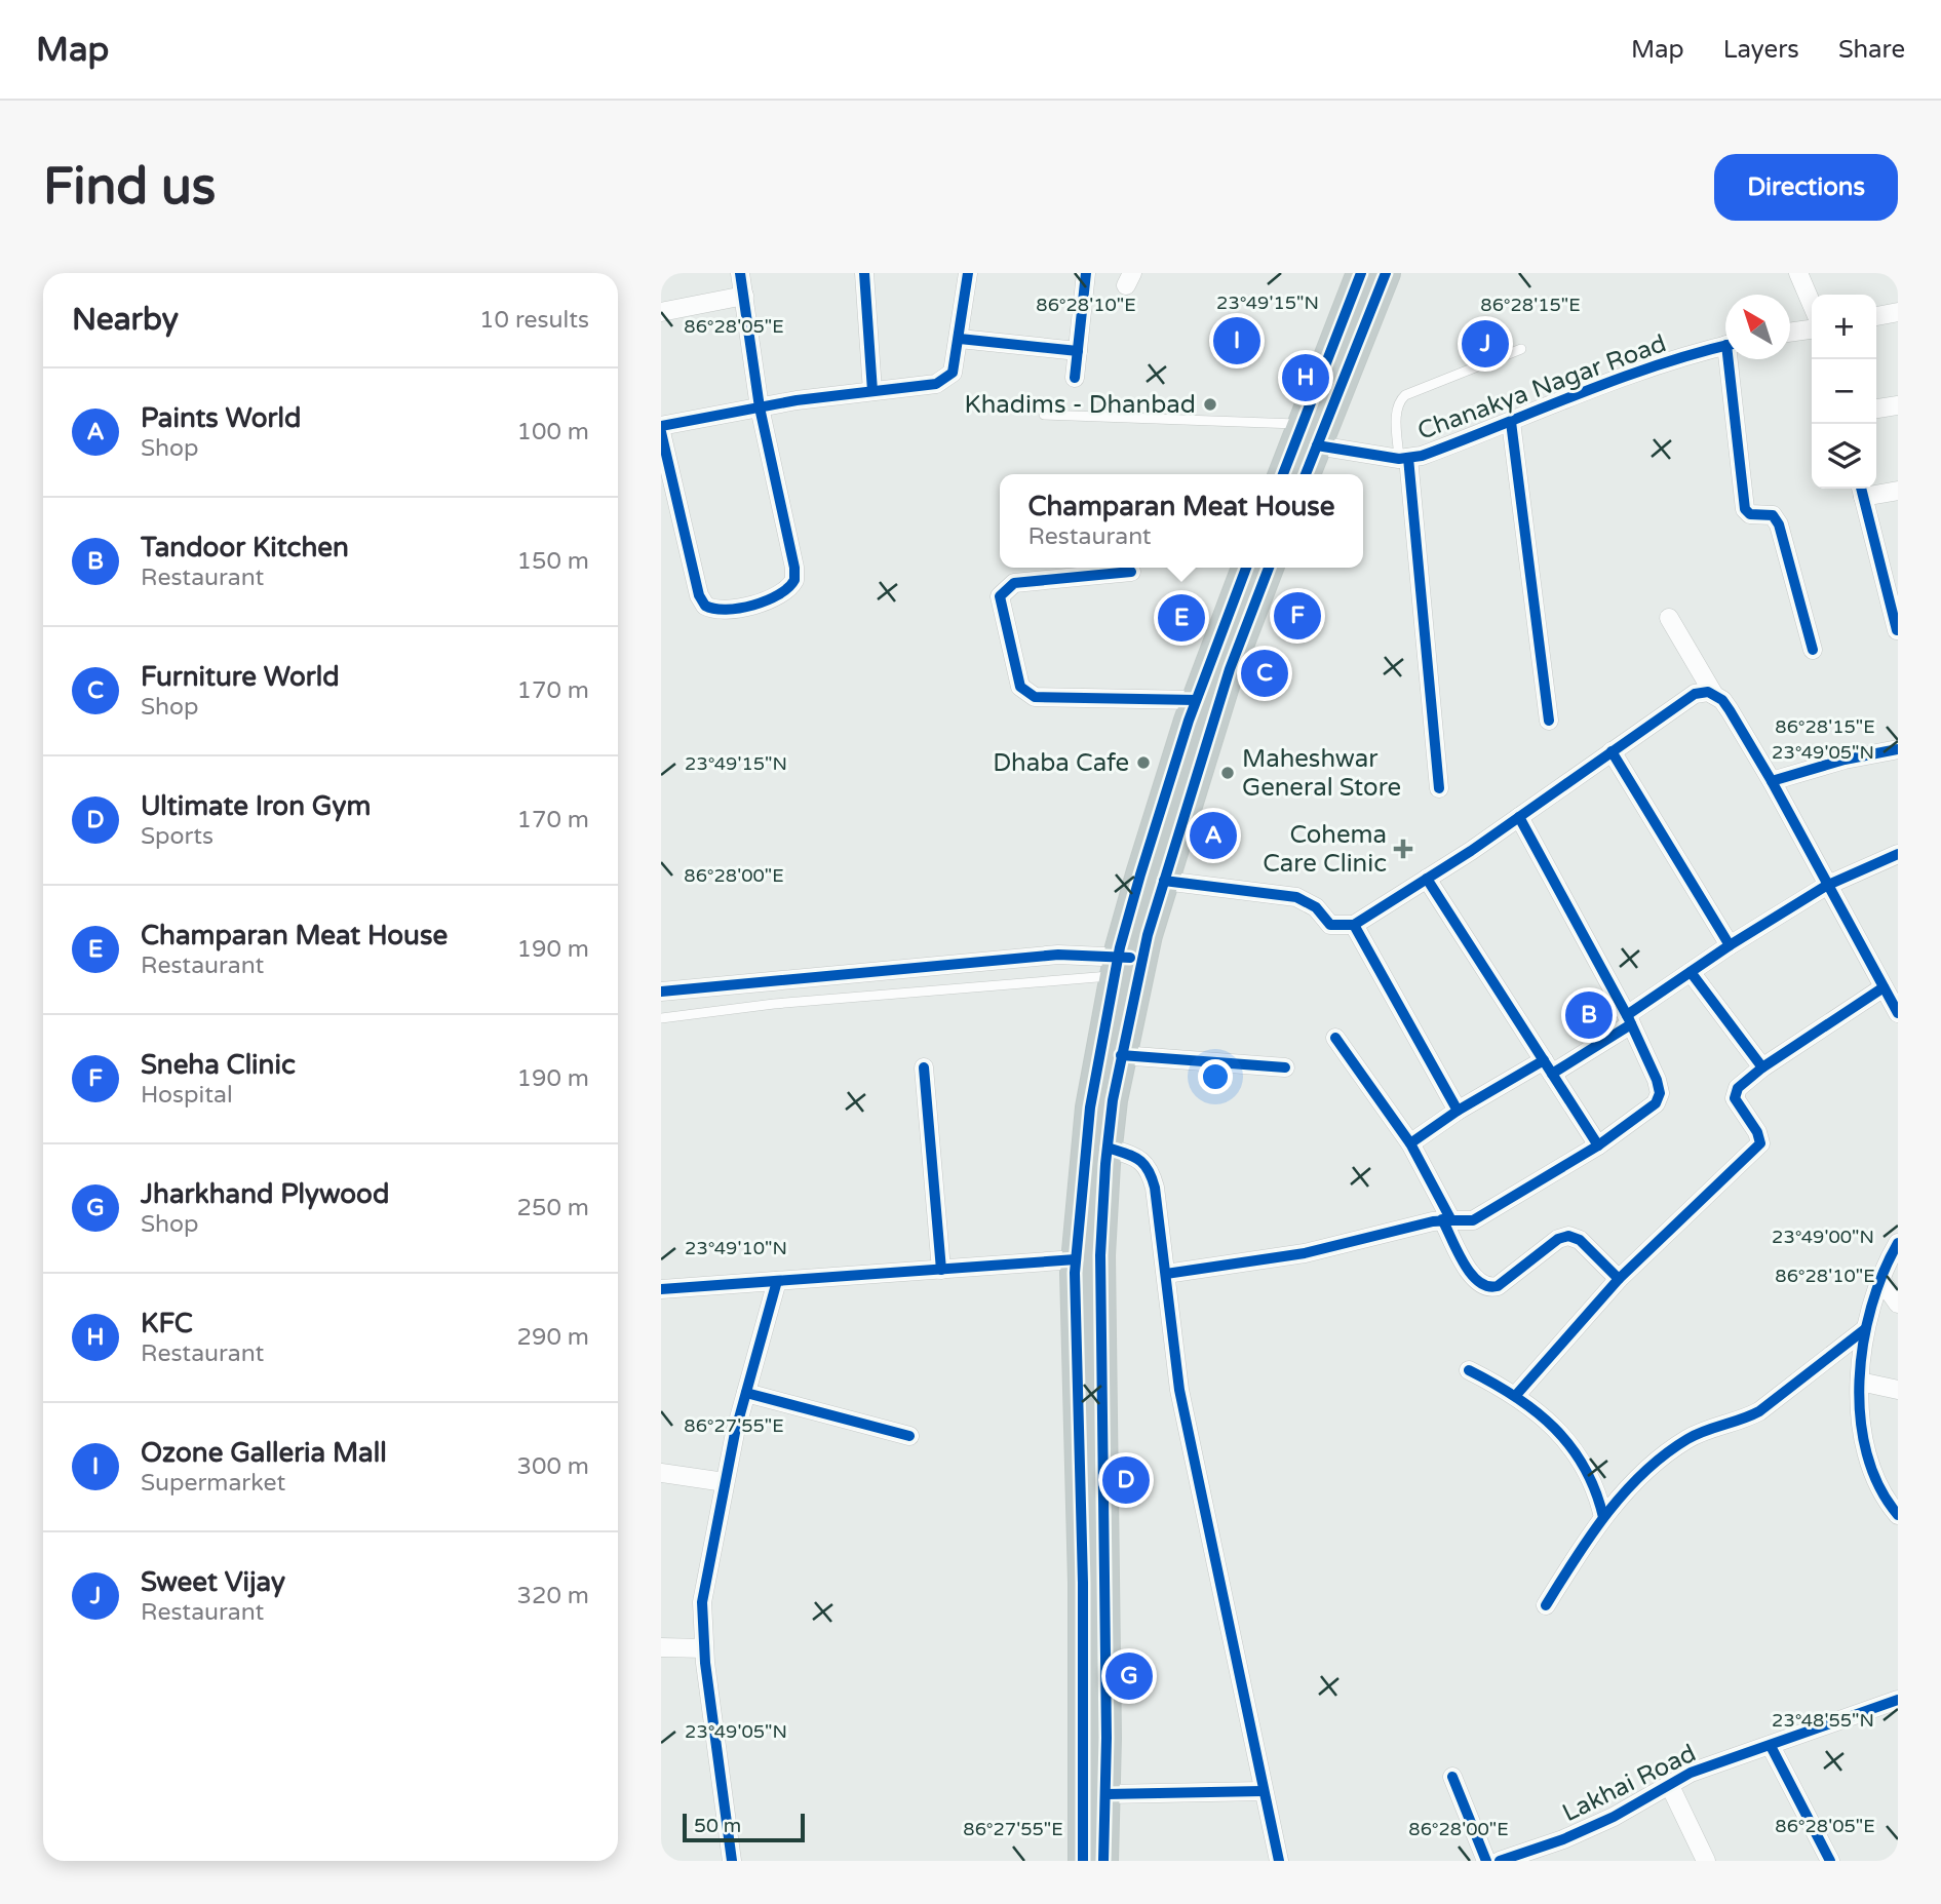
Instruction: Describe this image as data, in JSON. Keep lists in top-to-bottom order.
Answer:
{
  "streets": {
    "street": ["Chanakya Nagar Road", "Lakhai Road"]
  },
  "places": {
    "other": ["Khadims - Dhanbad", "Dhaba Cafe", "Maheshwar General Store"],
    "health": ["Cohema Care Clinic"]
  },
  "scale_bar": "50 m",
  "north": "top left",
  "page": {
    "header": "Map",
    "nav": ["Map", "Layers", "Share"],
    "buttons": "Directions",
    "title": "Find us",
    "heading": ["Nearby", "10 results"],
    "map_buttons": ["+", "−"],
    "pins": [
      "I",
      "J",
      "H",
      "F",
      "E",
      "C",
      "A",
      "B",
      "D",
      "G"
    ],
    "list": [
      {
        "mark": "A",
        "name": "Paints World",
        "note": "Shop",
        "value": "100 m"
      },
      {
        "mark": "B",
        "name": "Tandoor Kitchen",
        "note": "Restaurant",
        "value": "150 m"
      },
      {
        "mark": "C",
        "name": "Furniture World",
        "note": "Shop",
        "value": "170 m"
      },
      {
        "mark": "D",
        "name": "Ultimate Iron Gym",
        "note": "Sports",
        "value": "170 m"
      },
      {
        "mark": "E",
        "name": "Champaran Meat House",
        "note": "Restaurant",
        "value": "190 m"
      },
      {
        "mark": "F",
        "name": "Sneha Clinic",
        "note": "Hospital",
        "value": "190 m"
      },
      {
        "mark": "G",
        "name": "Jharkhand Plywood",
        "note": "Shop",
        "value": "250 m"
      },
      {
        "mark": "H",
        "name": "KFC",
        "note": "Restaurant",
        "value": "290 m"
      },
      {
        "mark": "I",
        "name": "Ozone Galleria Mall",
        "note": "Supermarket",
        "value": "300 m"
      },
      {
        "mark": "J",
        "name": "Sweet Vijay",
        "note": "Restaurant",
        "value": "320 m"
      }
    ],
    "popup": ["Champaran Meat House", "Restaurant"],
    "scale": "50 m"
  },
  "coordinates": [
    "23°49'15\"N",
    "86°28'15\"E",
    "86°28'10\"E",
    "86°28'05\"E",
    "23°49'05\"N",
    "86°28'00\"E",
    "23°49'00\"N",
    "23°49'10\"N",
    "86°27'55\"E",
    "23°48'55\"N"
  ]
}
